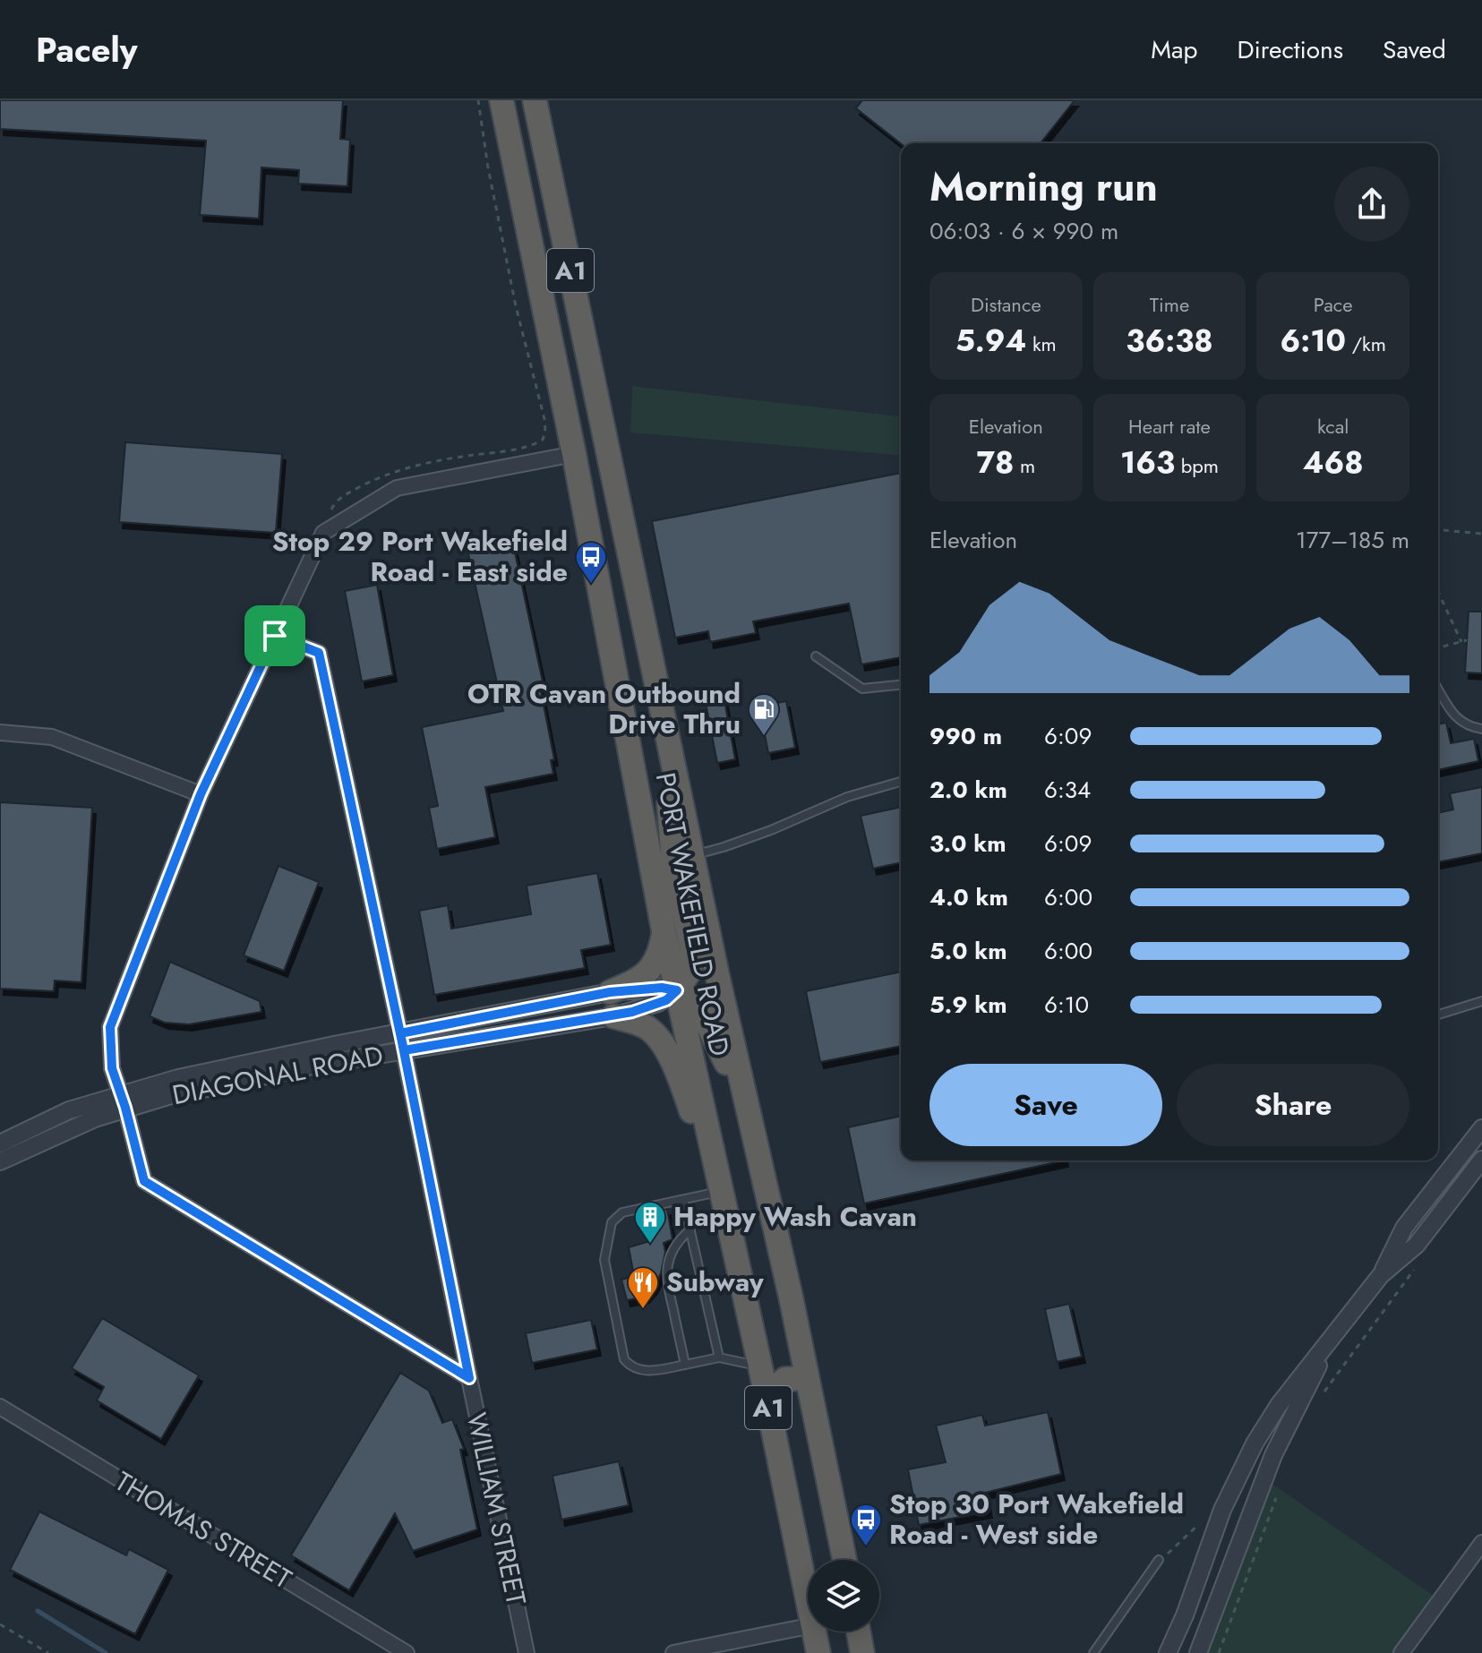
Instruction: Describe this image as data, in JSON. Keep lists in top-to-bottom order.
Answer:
{
  "streets": {
    "highway": ["A1", "PORT WAKEFIELD ROAD"],
    "street": ["DIAGONAL ROAD", "WILLIAM STREET", "THOMAS STREET"]
  },
  "crossings": [
    ["PORT WAKEFIELD ROAD", "DIAGONAL ROAD"],
    ["DIAGONAL ROAD", "WILLIAM STREET"]
  ],
  "places": {
    "bus stop": ["Stop 29 Port Wakefield Road - East side", "Stop 30 Port Wakefield Road - West side"],
    "fuel station": ["OTR Cavan Outbound Drive Thru"],
    "building": ["Happy Wash Cavan"],
    "restaurant": ["Subway"]
  },
  "page": {
    "header": "Pacely",
    "nav": ["Map", "Directions", "Saved"],
    "heading": ["Morning run", "06:03 · 6 × 990 m"],
    "stats": [
      ["Distance", "5.94 km"],
      ["Time", "36:38"],
      ["Pace", "6:10 /km"],
      ["Elevation", "78 m"],
      ["Heart rate", "163 bpm"],
      ["kcal", "468"]
    ],
    "chart": ["Elevation", "177–185 m"],
    "list": [
      {
        "name": "990 m",
        "note": "6:09"
      },
      {
        "name": "2.0 km",
        "note": "6:34"
      },
      {
        "name": "3.0 km",
        "note": "6:09"
      },
      {
        "name": "4.0 km",
        "note": "6:00"
      },
      {
        "name": "5.0 km",
        "note": "6:00"
      },
      {
        "name": "5.9 km",
        "note": "6:10"
      }
    ],
    "buttons": ["Save", "Share"]
  }
}
